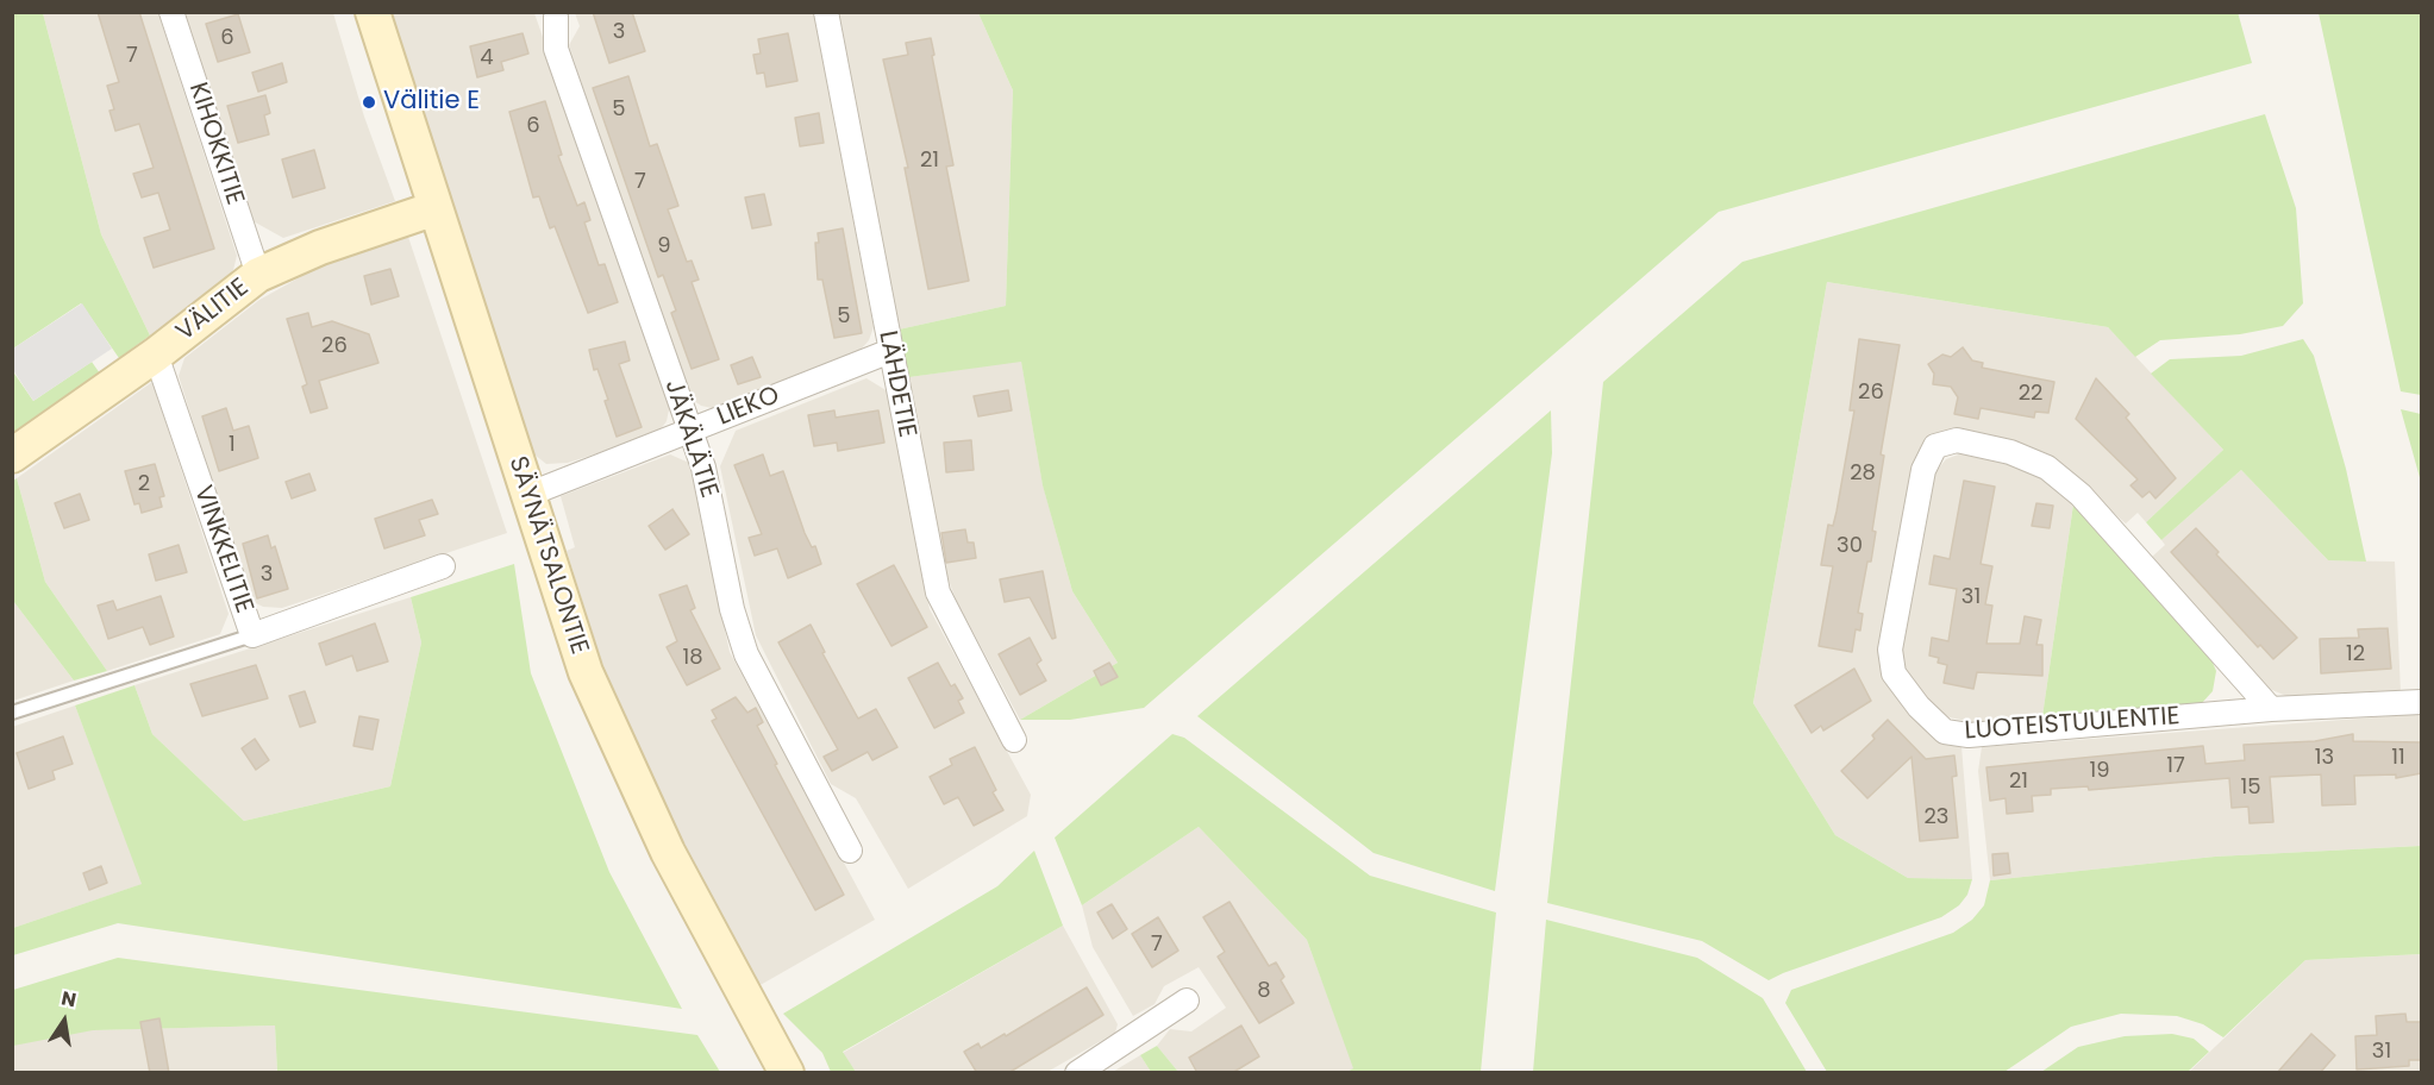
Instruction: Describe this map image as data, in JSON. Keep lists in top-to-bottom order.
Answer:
{
  "streets": {
    "main road": ["VÄLITIE", "SÄYNÄTSALONTIE"],
    "street": [
      "KIHOKKITIE",
      "LÄHDETIE",
      "LIEKO",
      "JÄKÄLÄTIE",
      "VINKKELITIE",
      "LUOTEISTUULENTIE"
    ]
  },
  "crossings": [
    ["KIHOKKITIE", "VÄLITIE"],
    ["VÄLITIE", "VINKKELITIE"],
    ["VÄLITIE", "SÄYNÄTSALONTIE"],
    ["LÄHDETIE", "LIEKO"],
    ["LIEKO", "JÄKÄLÄTIE"],
    ["LIEKO", "SÄYNÄTSALONTIE"]
  ],
  "places": ["Välitie E"],
  "house_numbers": [
    "3",
    "6",
    "7",
    "4",
    "5",
    "6",
    "21",
    "7",
    "9",
    "5",
    "26",
    "26",
    "22",
    "1",
    "28",
    "2",
    "30",
    "3",
    "31",
    "12",
    "18",
    "13",
    "11",
    "17",
    "19",
    "21",
    "15",
    "23",
    "7",
    "8",
    "31"
  ],
  "north": "top"
}
